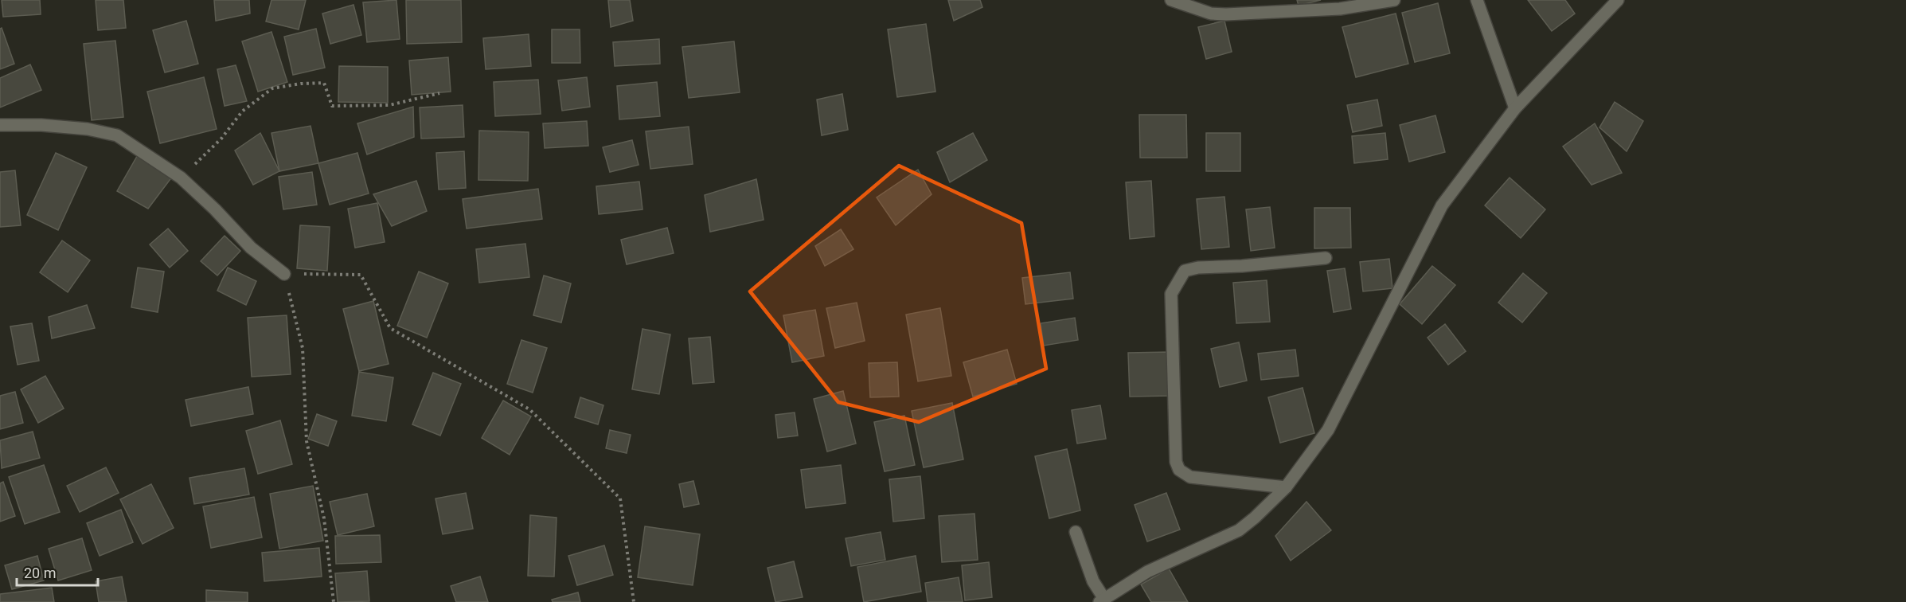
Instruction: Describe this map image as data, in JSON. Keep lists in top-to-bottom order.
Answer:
{
  "scale_bar": "20 m"
}
